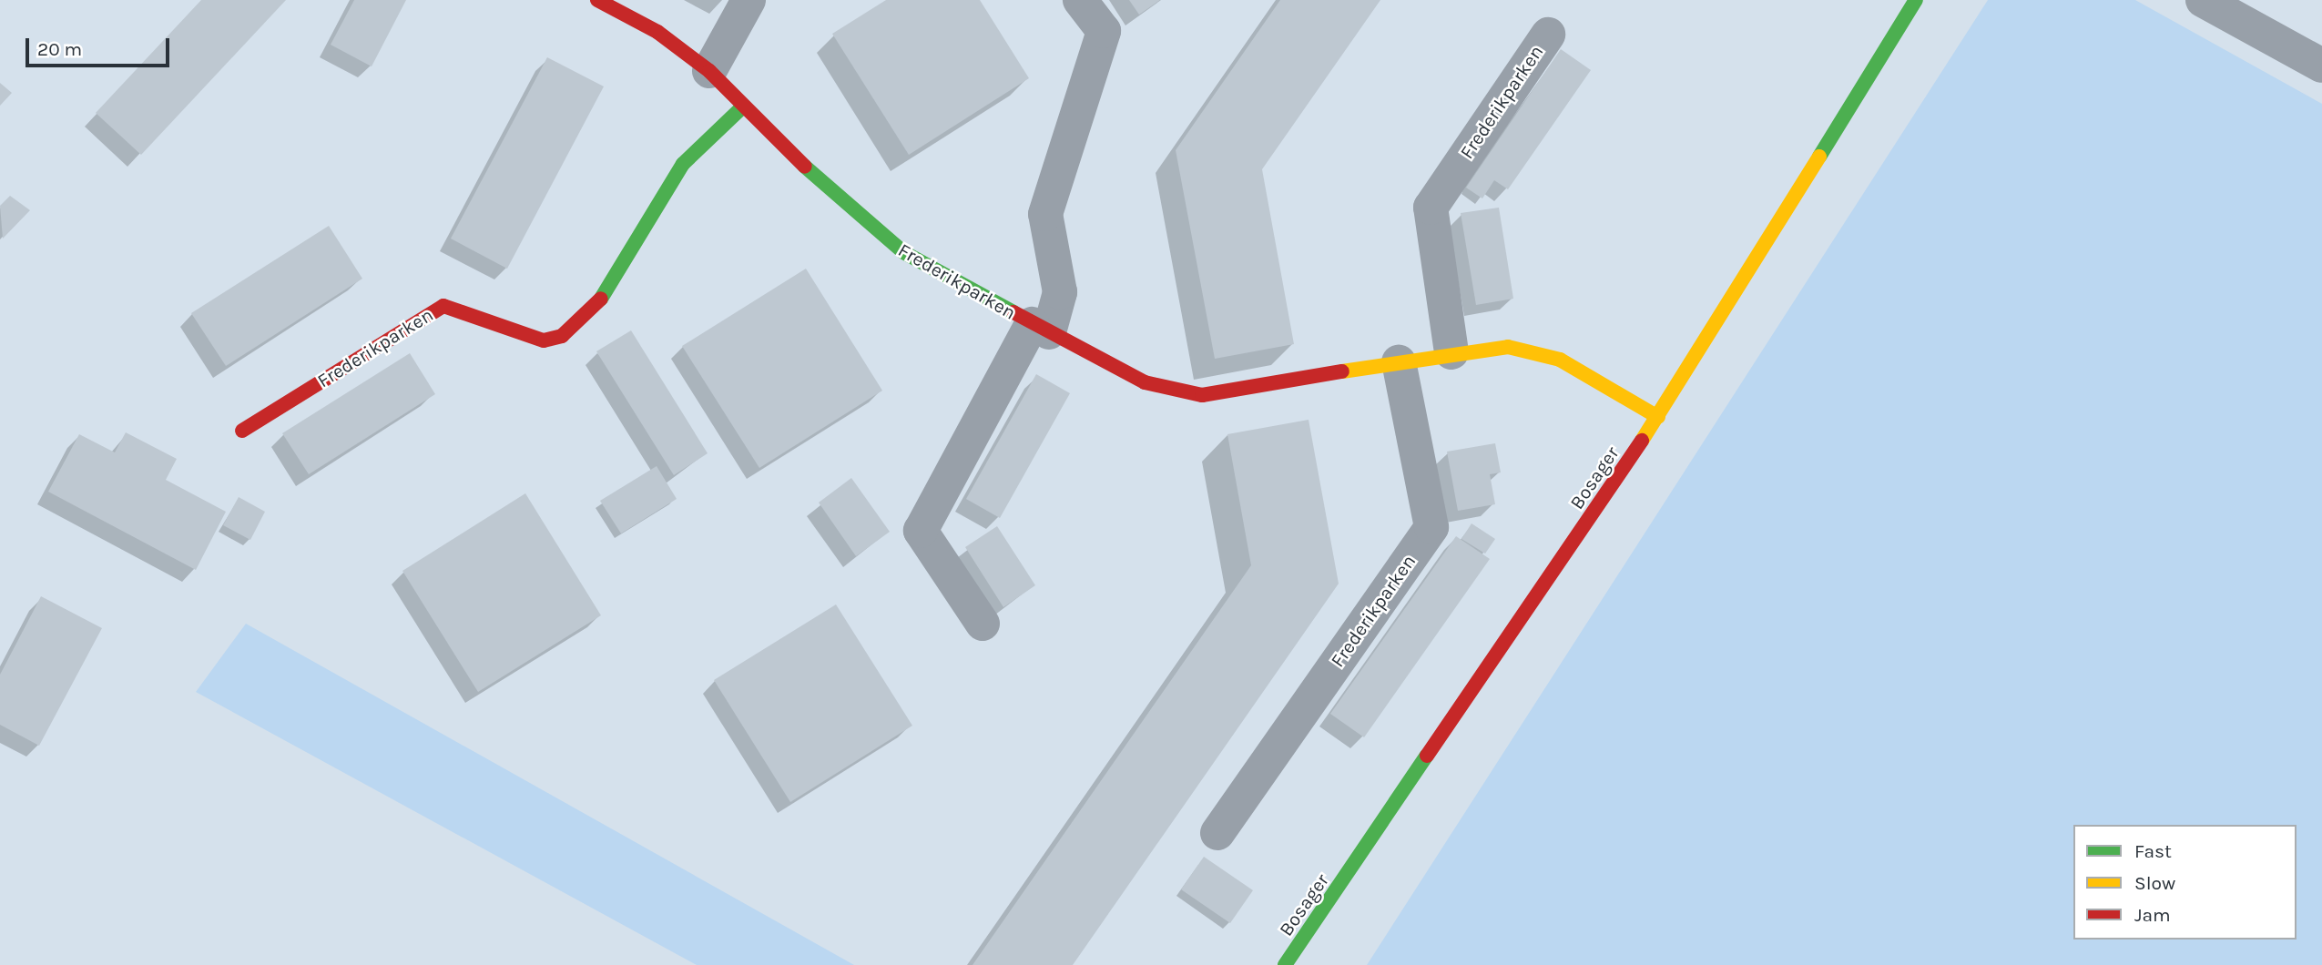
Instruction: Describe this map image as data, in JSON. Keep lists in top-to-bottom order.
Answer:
{
  "streets": {
    "street": ["Frederikparken", "Bosager"]
  },
  "crossings": [
    ["Frederikparken", "Bosager"]
  ],
  "legend": ["Fast", "Slow", "Jam"],
  "scale_bar": "20 m"
}
